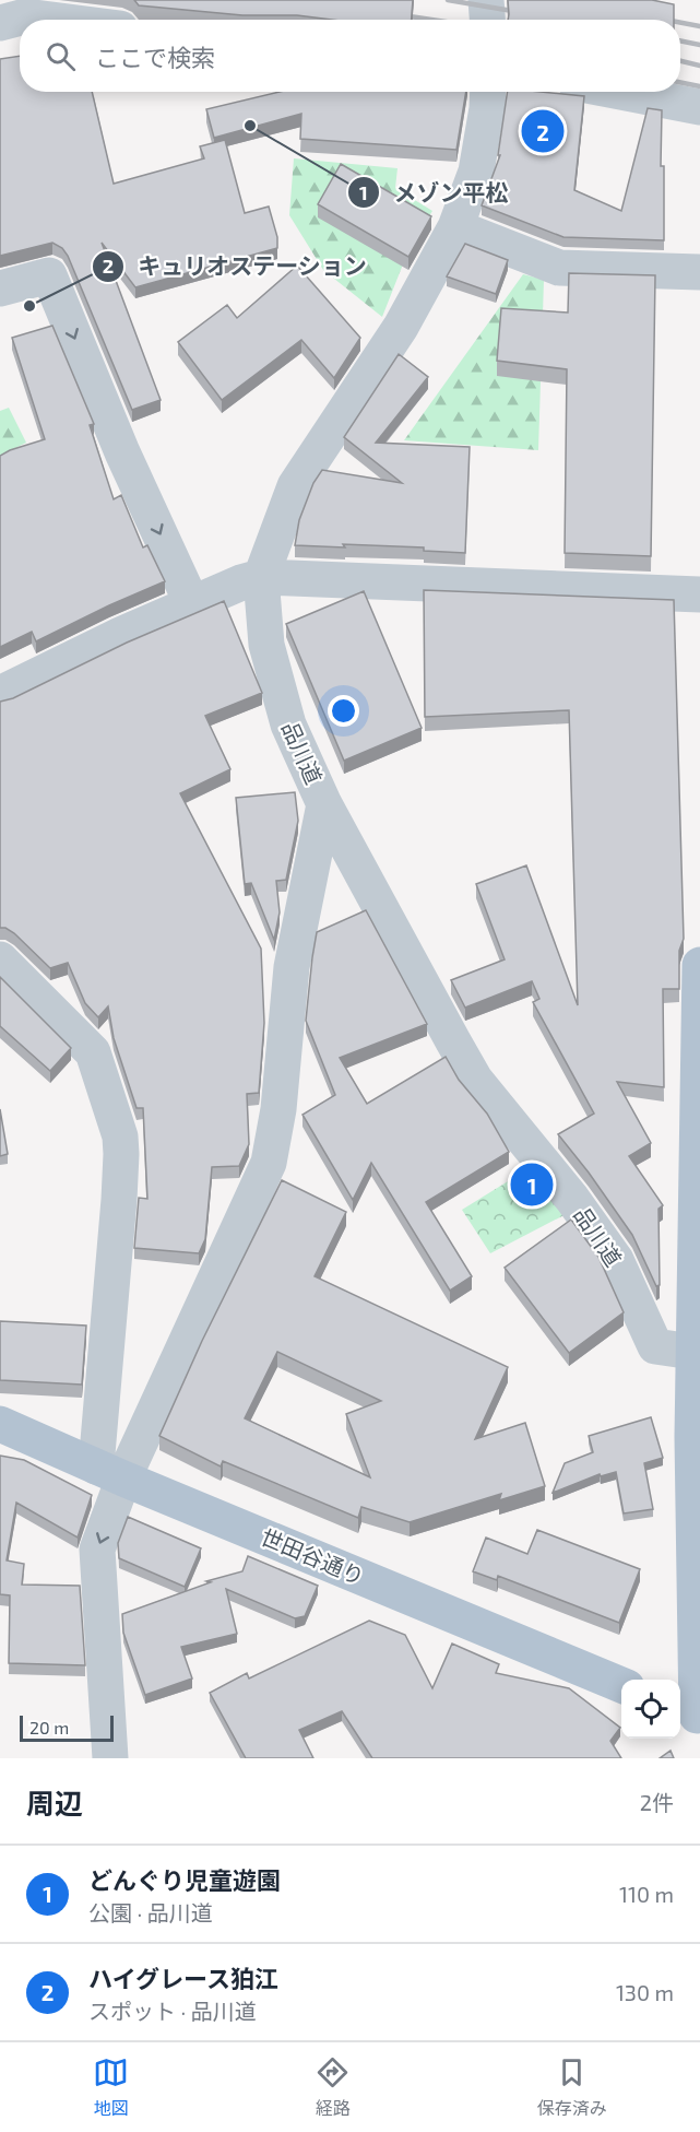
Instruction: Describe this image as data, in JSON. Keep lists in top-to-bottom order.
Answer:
{
  "streets": {
    "main road": ["世田谷通り"],
    "street": ["品川道"]
  },
  "places": ["メゾン平松", "キュリオステーション"],
  "scale_bar": "20 m",
  "page": {
    "search": "ここで検索",
    "pins": ["2", "1"],
    "scale": "20 m",
    "heading": ["周辺", "2件"],
    "list": [
      {
        "mark": "1",
        "name": "どんぐり児童遊園",
        "note": "公園 · 品川道",
        "value": "110 m"
      },
      {
        "mark": "2",
        "name": "ハイグレース狛江",
        "note": "スポット · 品川道",
        "value": "130 m"
      }
    ],
    "nav": ["地図", "経路", "保存済み"]
  }
}
